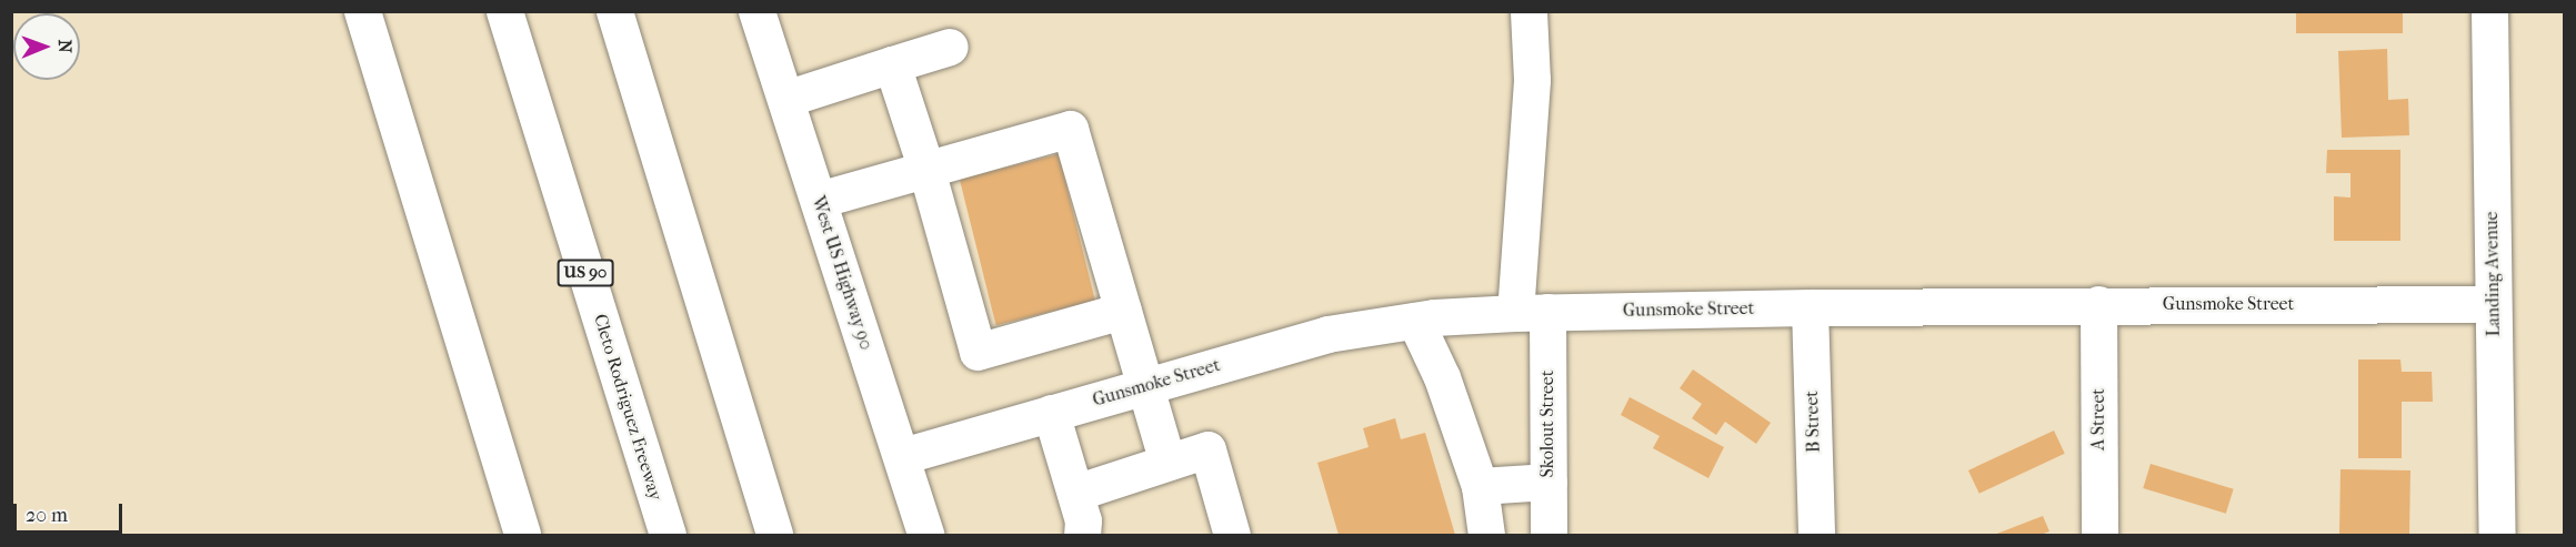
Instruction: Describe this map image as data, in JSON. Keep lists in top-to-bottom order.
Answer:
{
  "streets": {
    "main road": [
      "US 90",
      "West US Highway 90",
      "Landing Avenue",
      "Gunsmoke Street",
      "Cleto Rodriguez Freeway",
      "A Street",
      "B Street",
      "Skolout Street"
    ]
  },
  "crossings": [
    ["West US Highway 90", "Gunsmoke Street"],
    ["Landing Avenue", "Gunsmoke Street"],
    ["Gunsmoke Street", "A Street"],
    ["Gunsmoke Street", "B Street"],
    ["Gunsmoke Street", "Skolout Street"]
  ],
  "scale_bar": "20 m",
  "north": "right"
}
